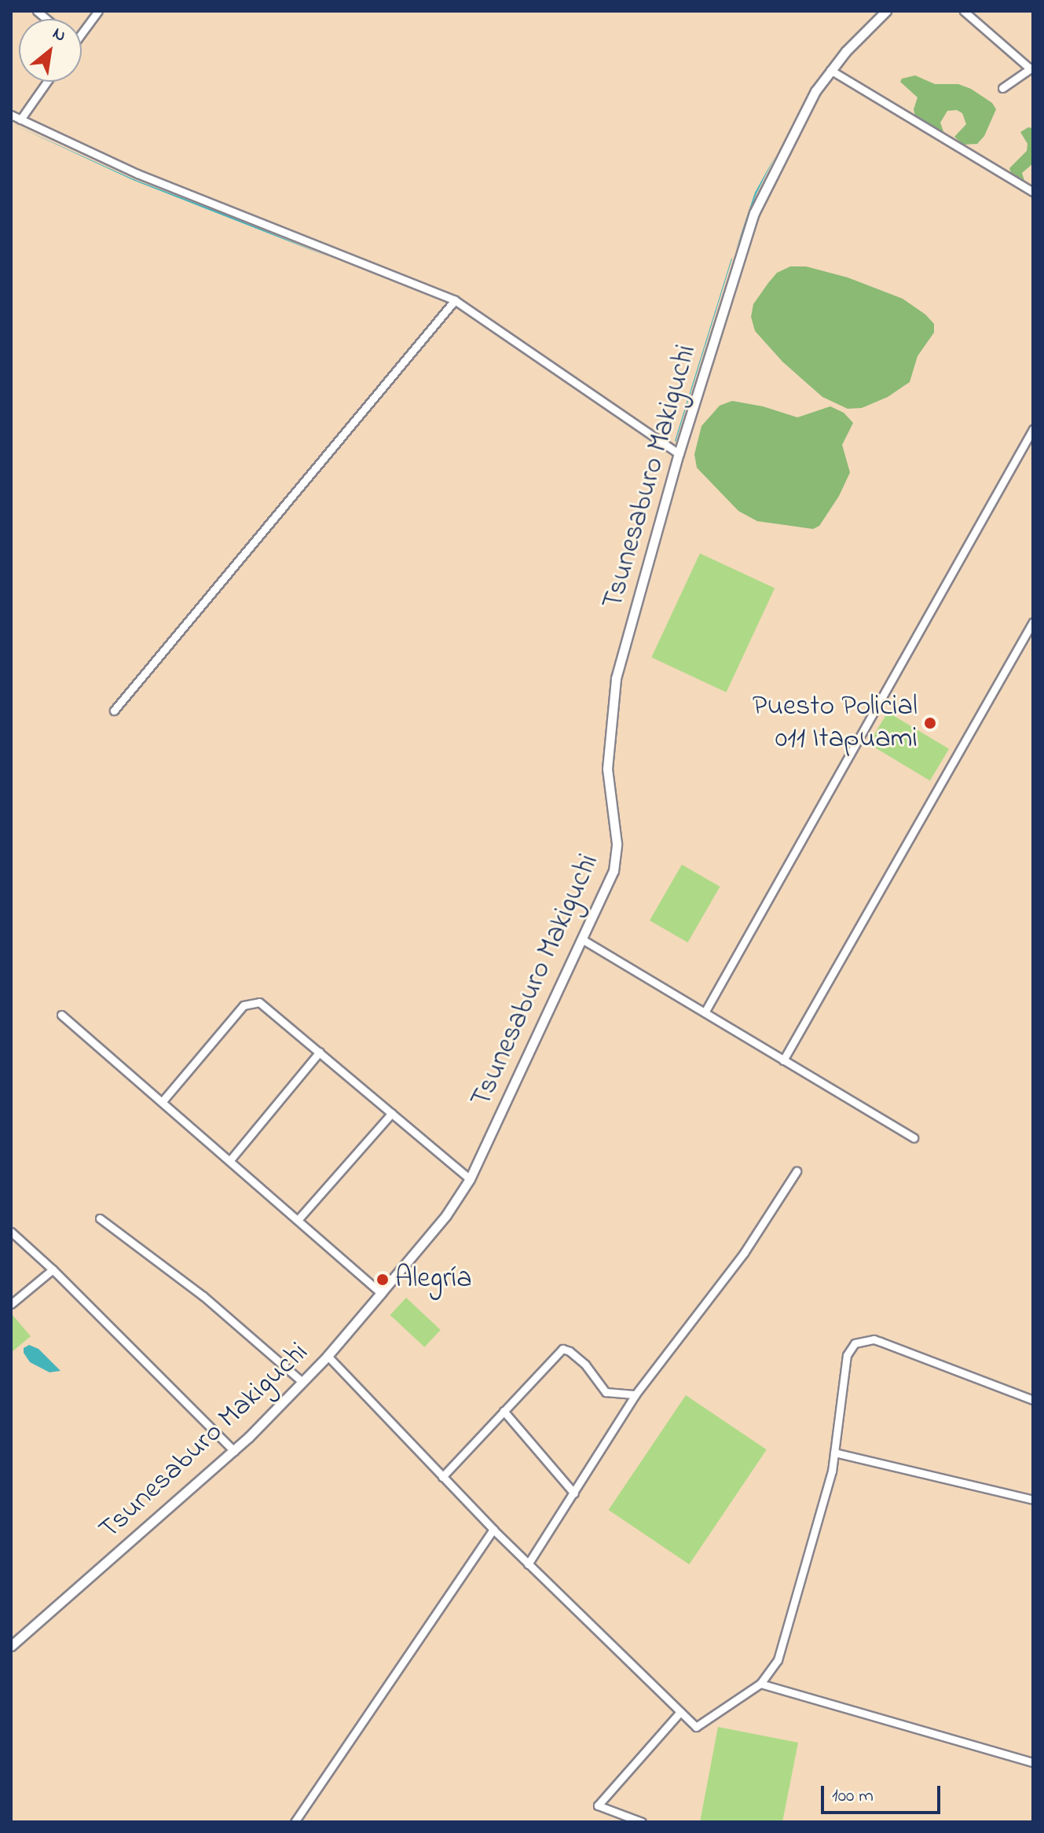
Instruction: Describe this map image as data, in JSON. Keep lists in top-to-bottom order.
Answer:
{
  "streets": {
    "street": ["Tsunesaburo Makiguchi"]
  },
  "places": ["Puesto Policial 011 Itapuami", "Alegría"],
  "scale_bar": "100 m",
  "north": "top right"
}
